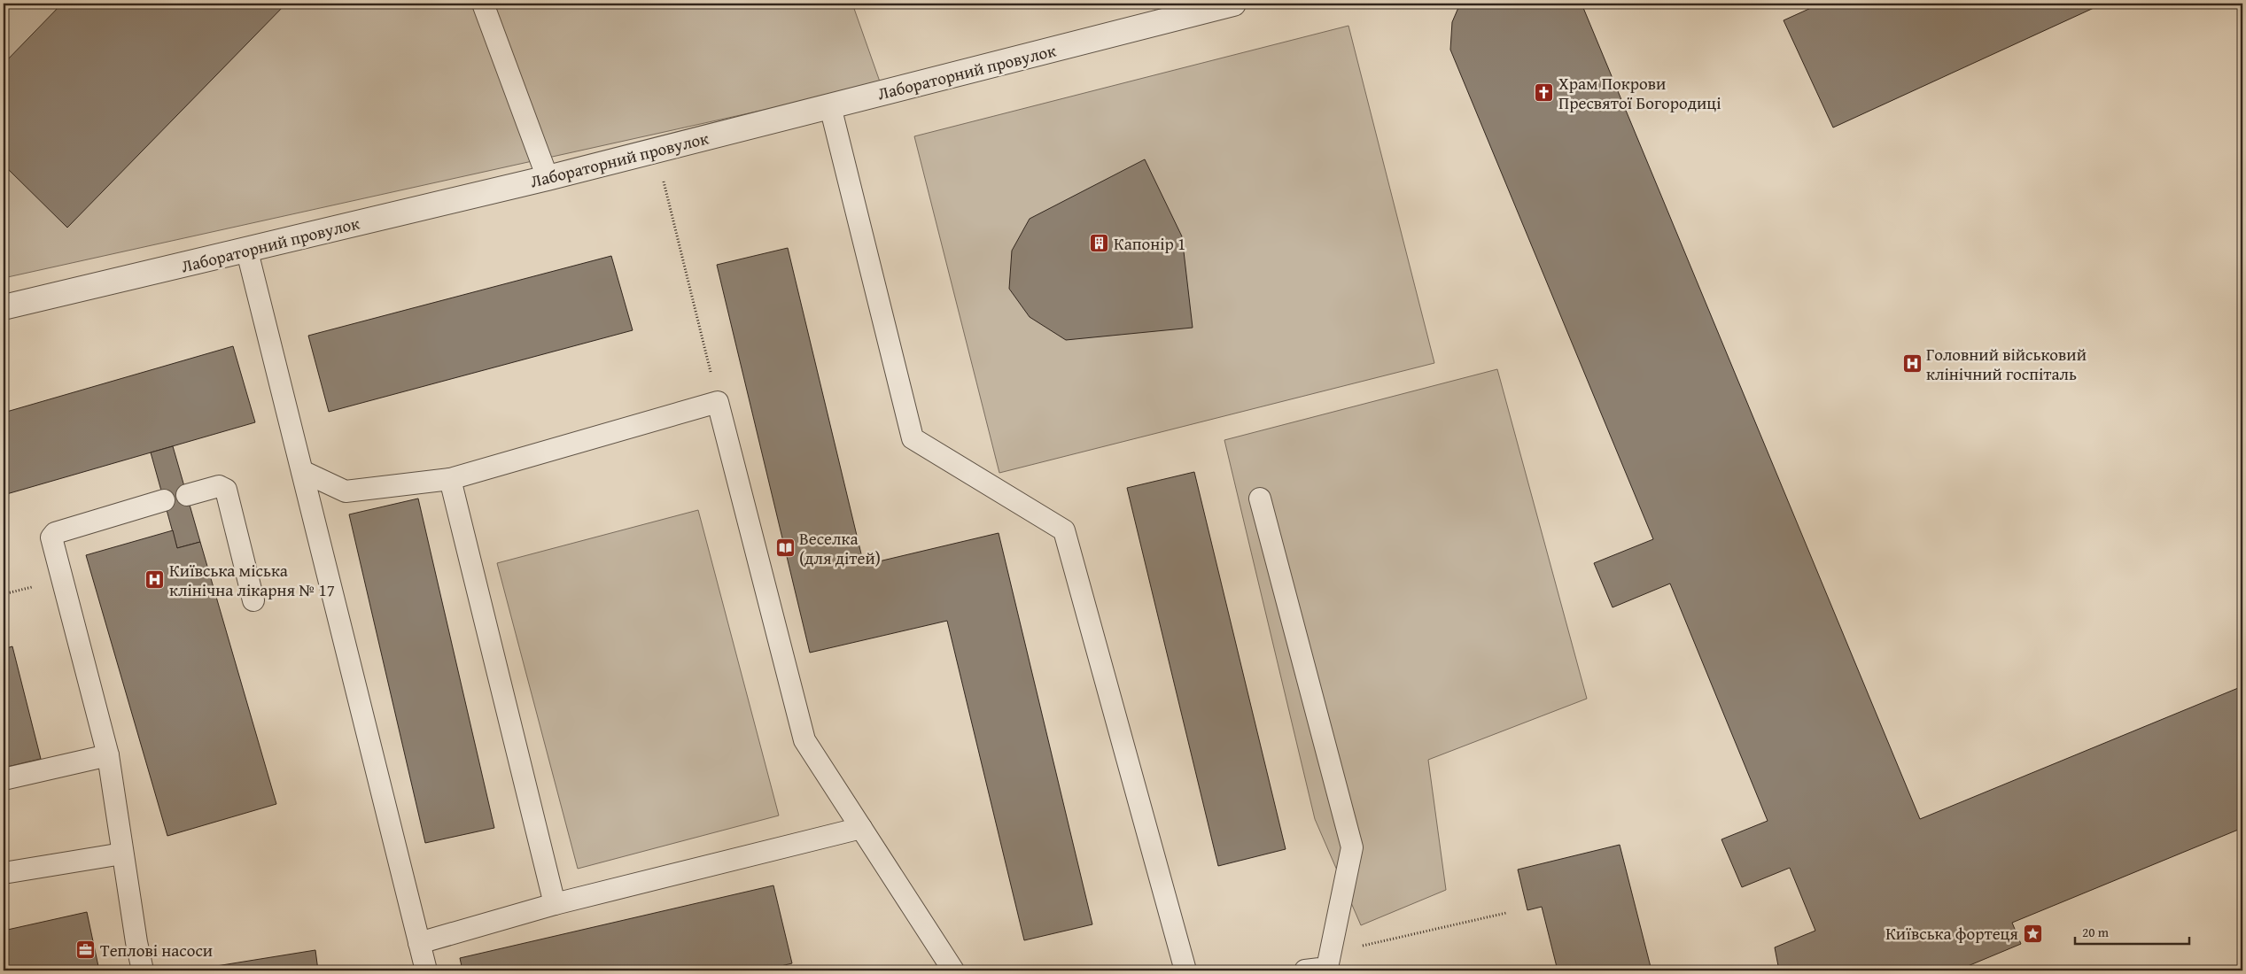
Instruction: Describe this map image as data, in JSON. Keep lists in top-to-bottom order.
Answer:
{
  "streets": {
    "street": ["Лабораторний провулок"]
  },
  "places": {
    "church": ["Храм Покрови Пресвятої Богородиці"],
    "building": ["Капонір 1"],
    "hospital": ["Головний військовий клінічний госпіталь", "Київська міська клінічна лікарня № 17"],
    "library": ["Веселка (для дітей)"],
    "place": ["Київська фортеця"],
    "office": ["Теплові насоси"]
  },
  "scale_bar": "20 m"
}
